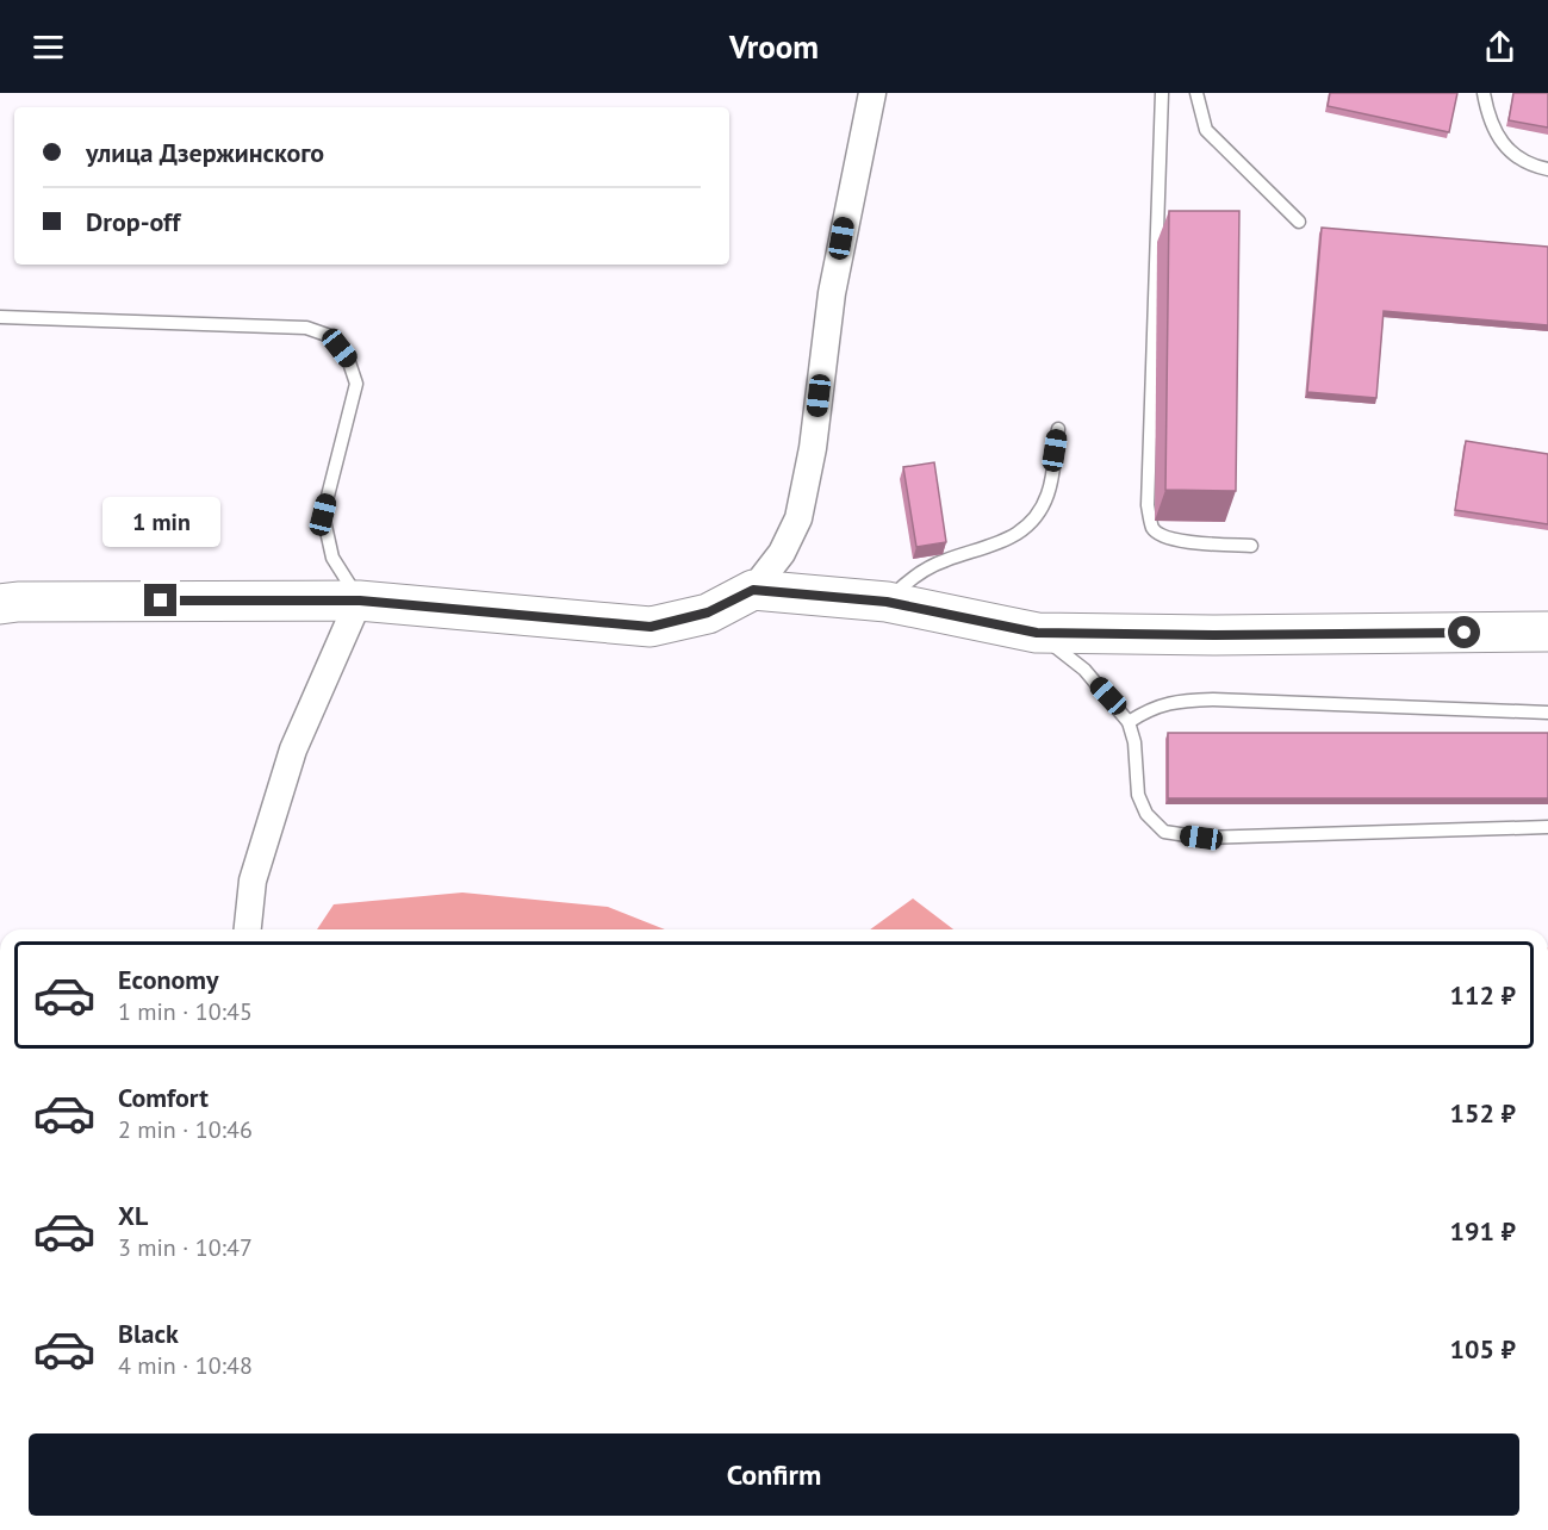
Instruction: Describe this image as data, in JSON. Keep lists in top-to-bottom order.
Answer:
{
  "page": {
    "header": "Vroom",
    "banner": ["улица Дзержинского", "Drop-off"],
    "bubble": "1 min",
    "list": [
      {
        "name": "Economy",
        "note": "1 min · 10:45",
        "value": "112 ₽"
      },
      {
        "name": "Comfort",
        "note": "2 min · 10:46",
        "value": "152 ₽"
      },
      {
        "name": "XL",
        "note": "3 min · 10:47",
        "value": "191 ₽"
      },
      {
        "name": "Black",
        "note": "4 min · 10:48",
        "value": "105 ₽"
      }
    ],
    "buttons": "Confirm"
  }
}
